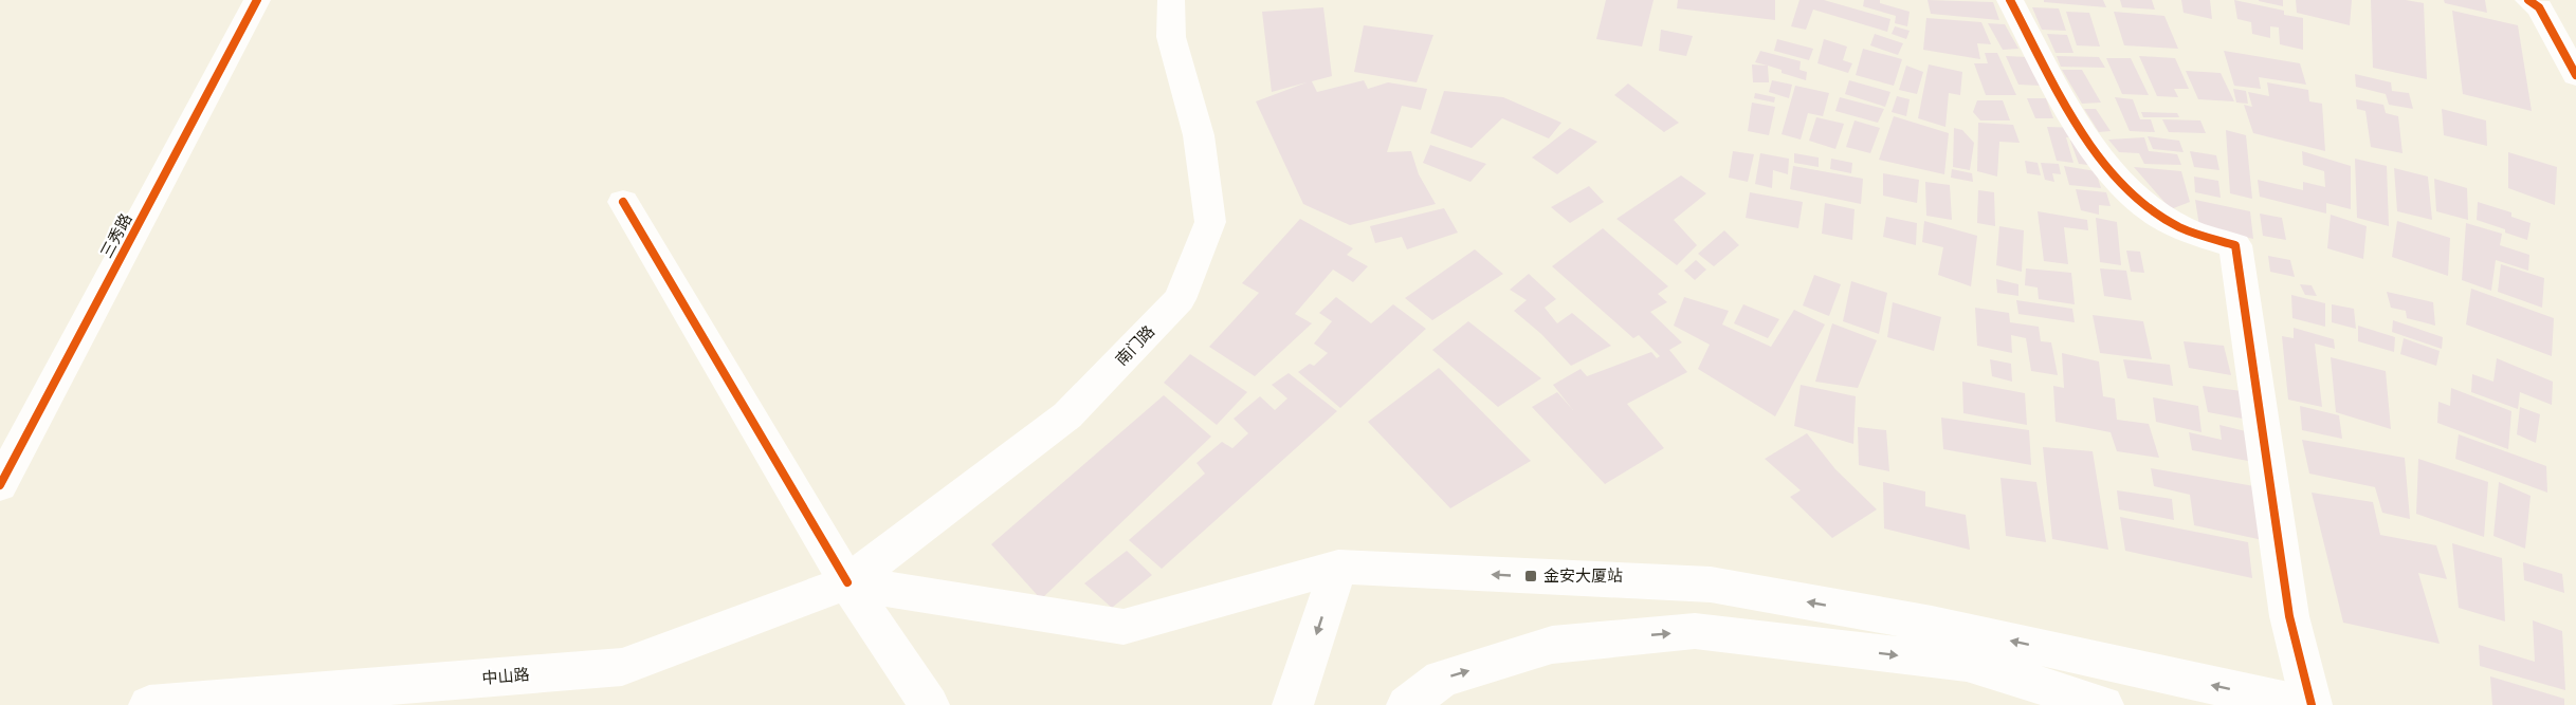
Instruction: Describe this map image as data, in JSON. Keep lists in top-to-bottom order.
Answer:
{
  "streets": {
    "main road": ["三秀路", "南门路", "中山路"]
  },
  "crossings": [
    ["南门路", "中山路"]
  ],
  "places": {
    "transit": ["金安大厦站"]
  }
}
